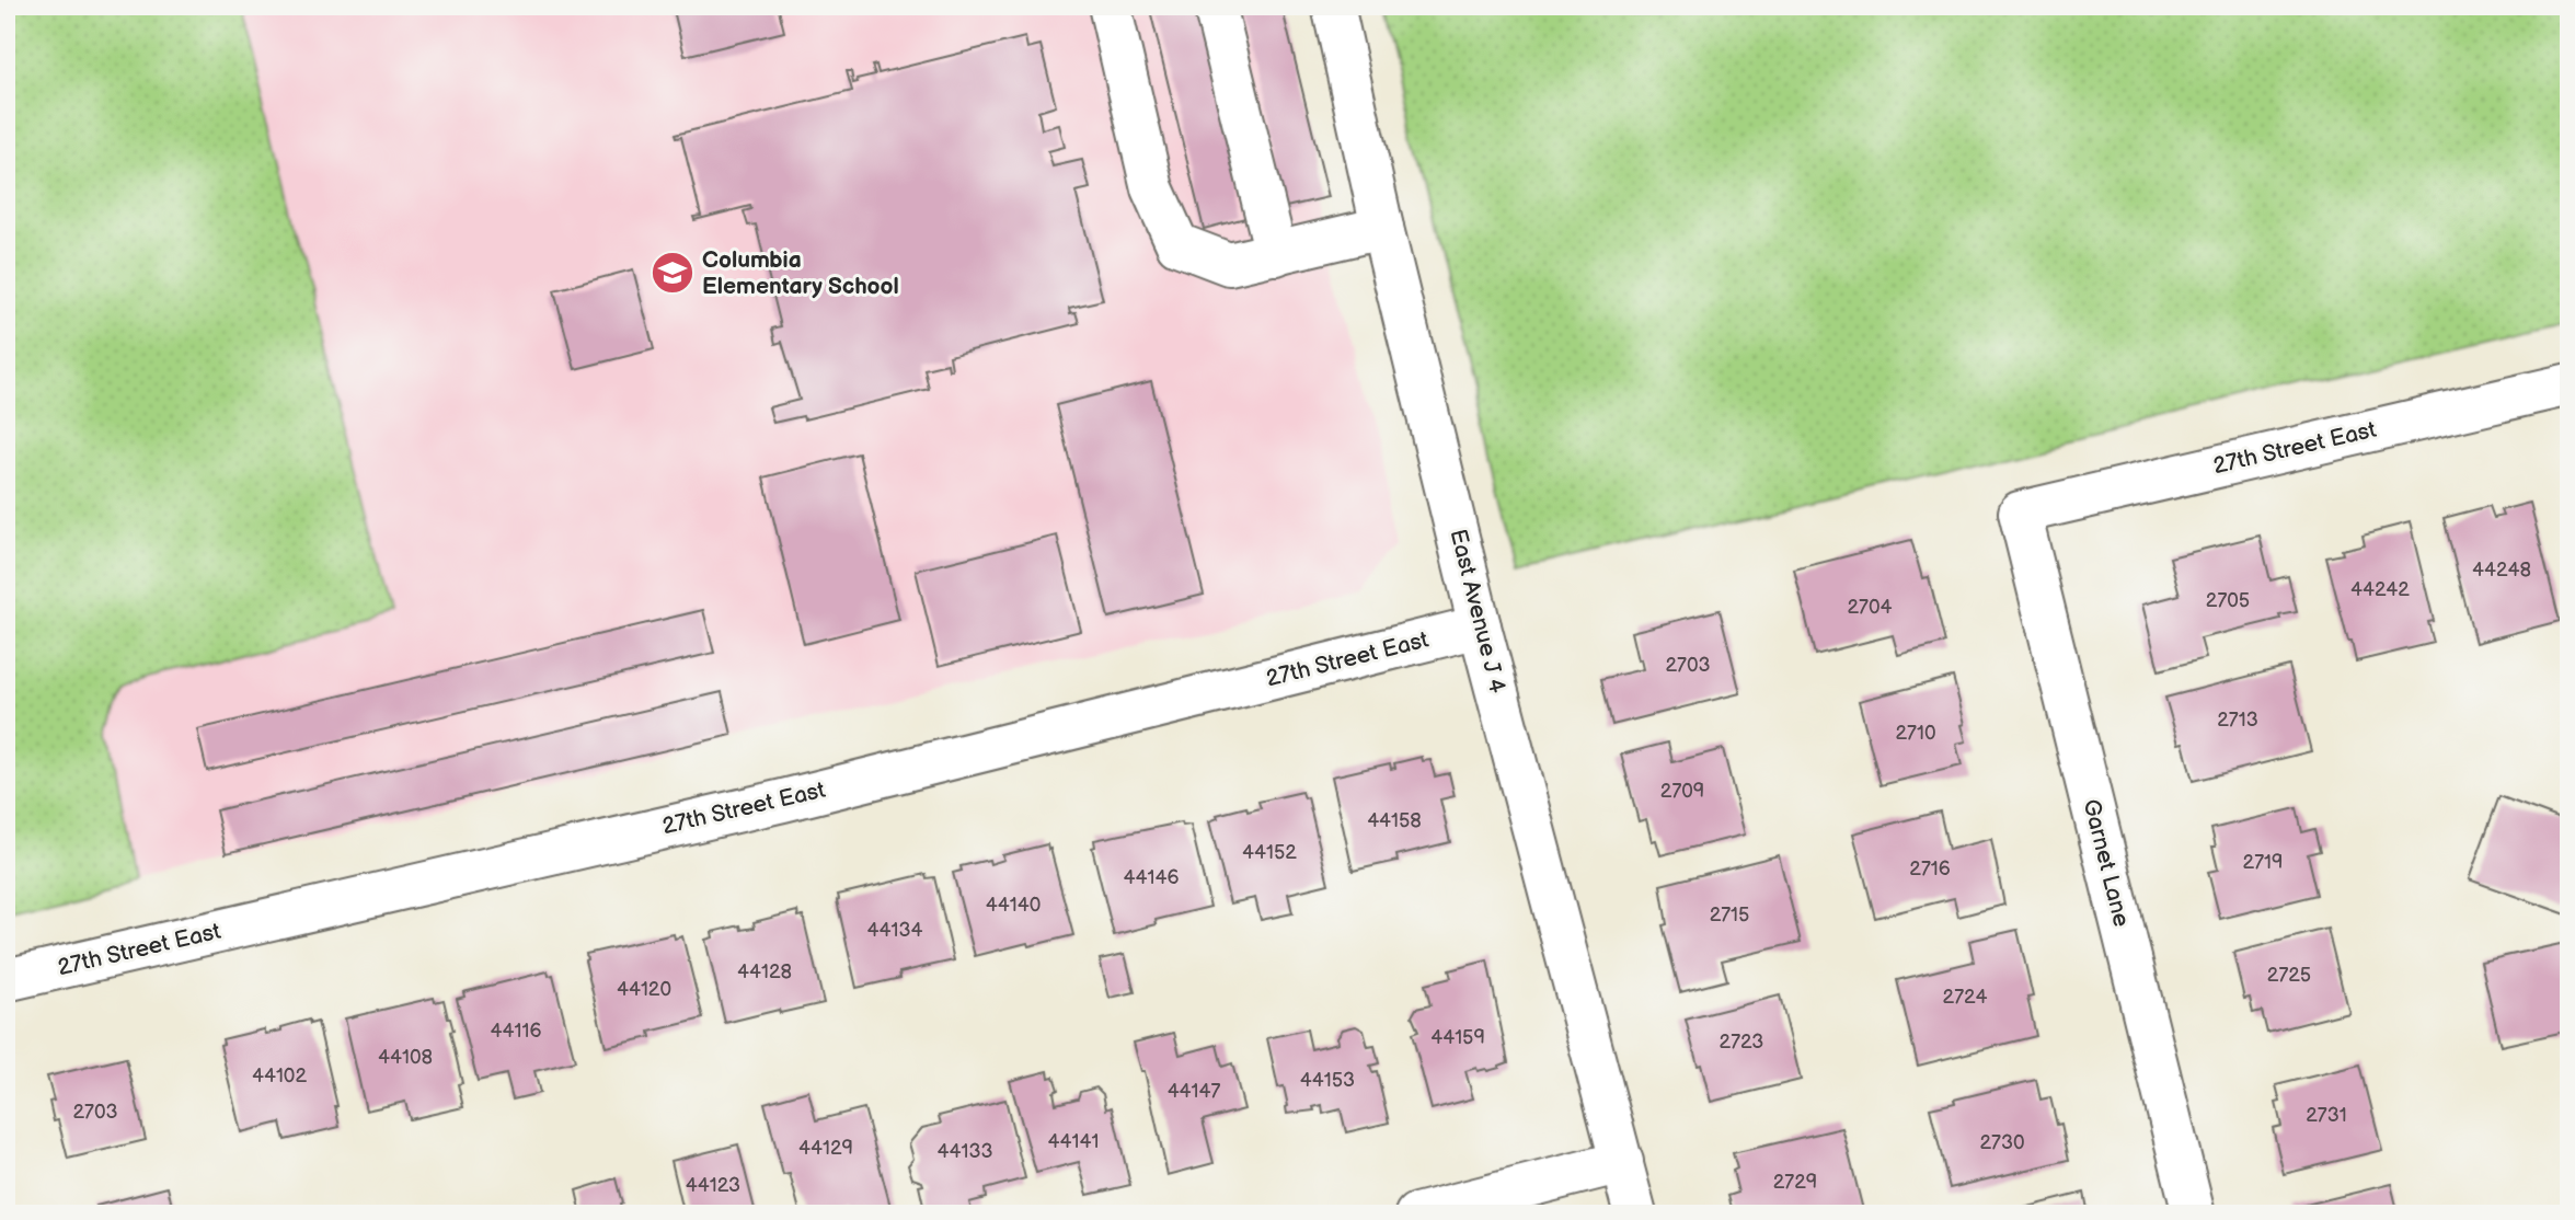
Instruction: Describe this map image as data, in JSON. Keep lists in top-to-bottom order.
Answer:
{
  "streets": {
    "street": ["27th Street East", "East Avenue J 4", "Garnet Lane"]
  },
  "crossings": [
    ["27th Street East", "East Avenue J 4"],
    ["27th Street East", "Garnet Lane"]
  ],
  "places": {
    "school or university": ["Columbia Elementary School"]
  },
  "house_numbers": [
    "44248",
    "44242",
    "2705",
    "2704",
    "2703",
    "2713",
    "2710",
    "2709",
    "44158",
    "44152",
    "2719",
    "2716",
    "44146",
    "44140",
    "2715",
    "44134",
    "44128",
    "2725",
    "44120",
    "2724",
    "44116",
    "44159",
    "2723",
    "44108",
    "44102",
    "44153",
    "44147",
    "2703",
    "2731",
    "44141",
    "2730",
    "44129",
    "44133",
    "2729",
    "44123"
  ]
}
